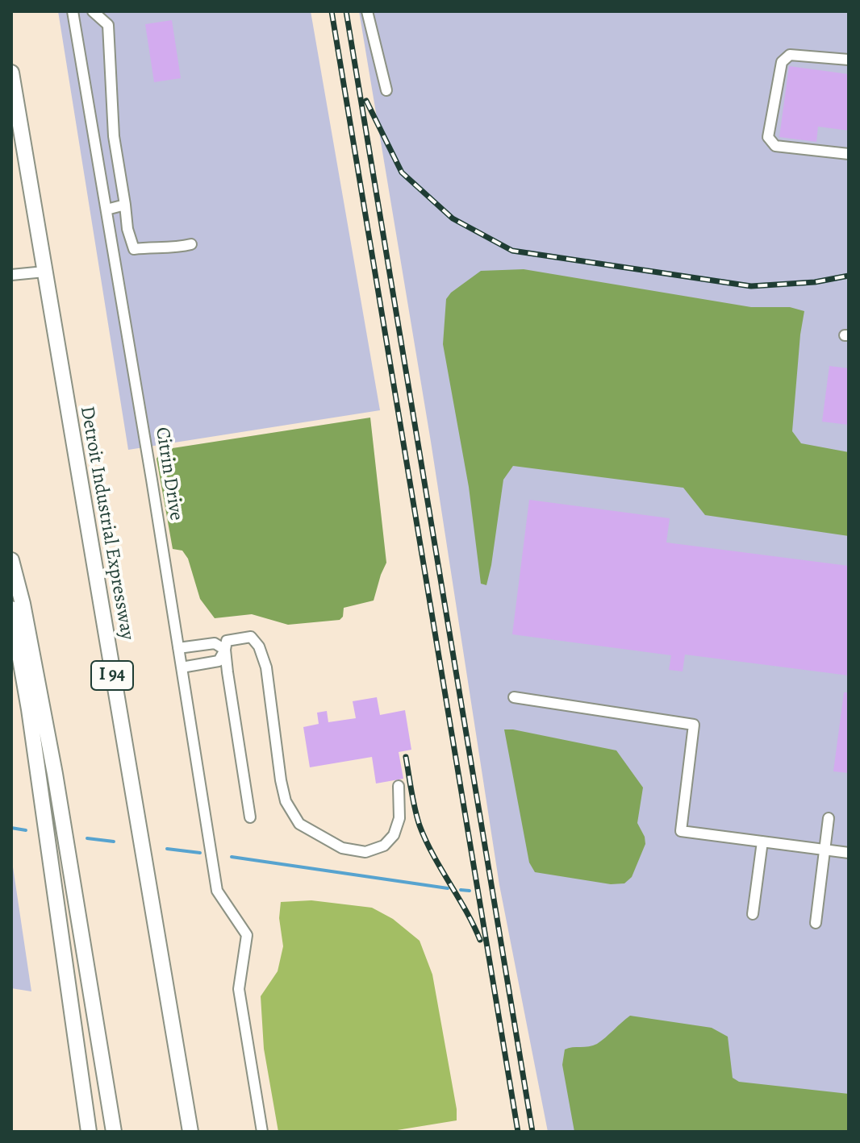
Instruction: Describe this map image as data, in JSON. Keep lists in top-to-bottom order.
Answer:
{
  "streets": {
    "highway": ["Detroit Industrial Expressway", "I 94"],
    "street": ["Citrin Drive"]
  }
}
